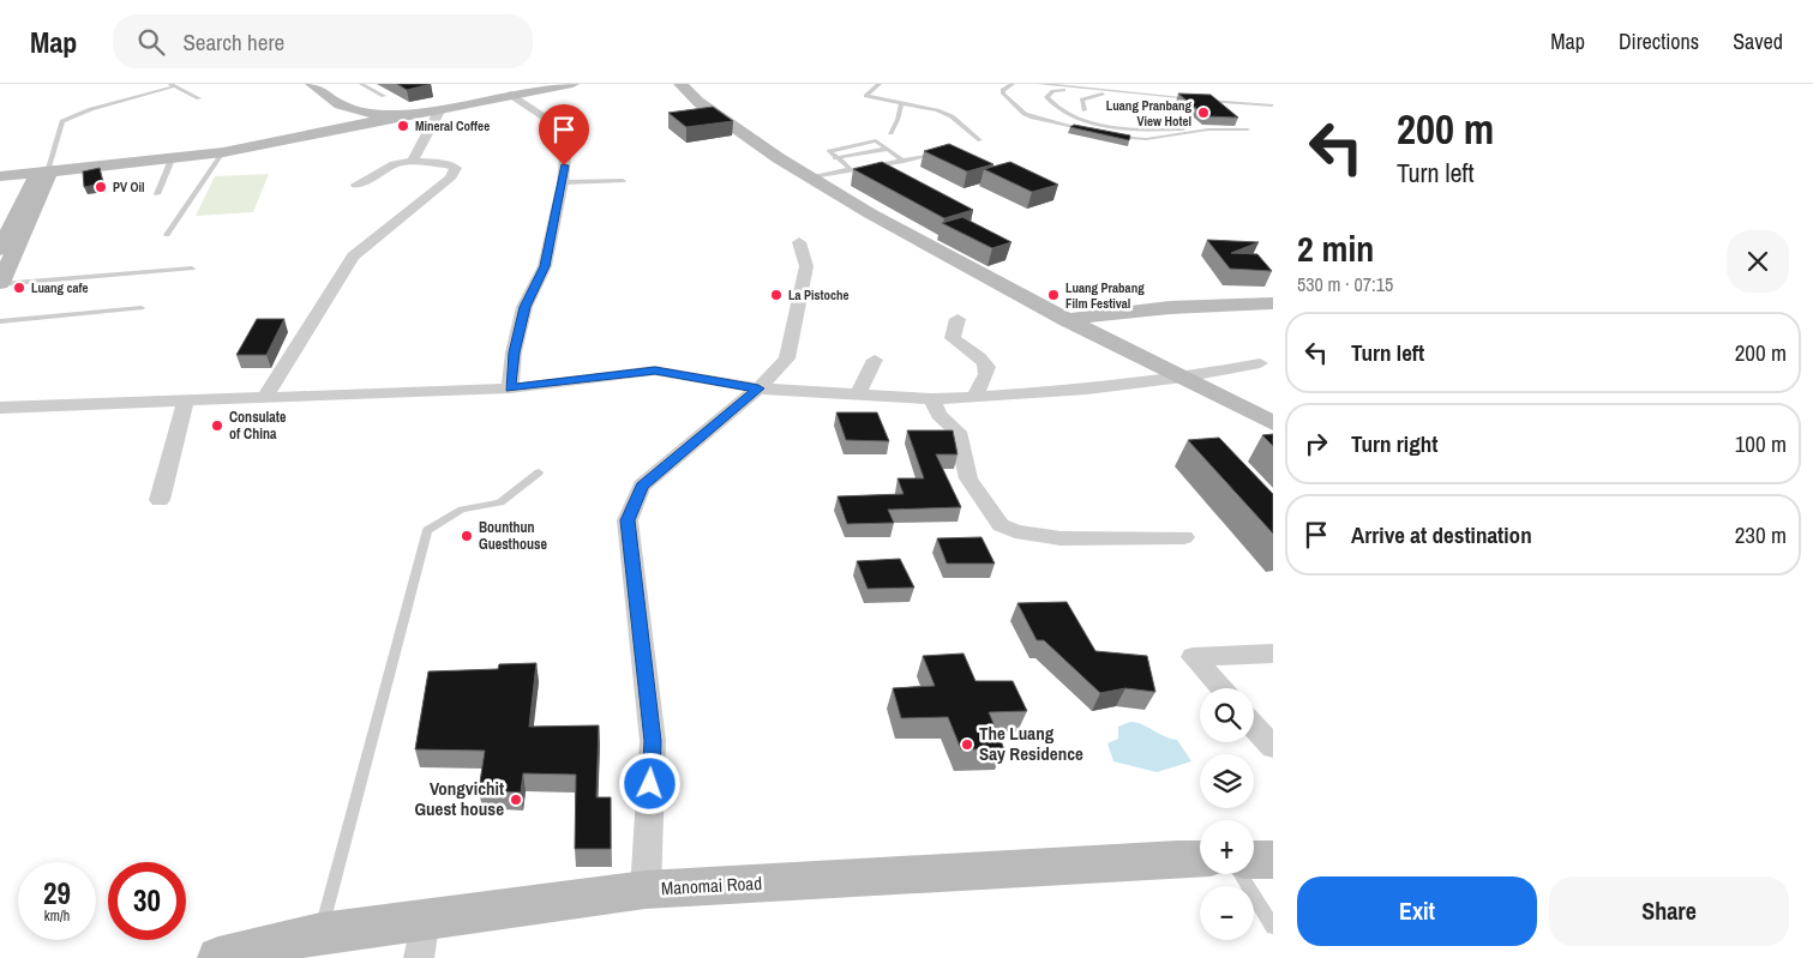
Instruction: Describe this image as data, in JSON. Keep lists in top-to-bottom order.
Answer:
{
  "streets": {
    "street": ["Manomai Road"]
  },
  "places": [
    "Luang Pranbang View Hotel",
    "Mineral Coffee",
    "PV Oil",
    "Luang cafe",
    "La Pistoche",
    "Luang Prabang Film Festival",
    "Consulate of China",
    "Bounthun Guesthouse",
    "The Luang Say Residence",
    "Vongvichit Guest house"
  ],
  "page": {
    "header": "Map",
    "search": "Search here",
    "nav": ["Map", "Directions", "Saved"],
    "turn": ["200 m", "Turn left"],
    "heading": ["2 min", "530 m · 07:15"],
    "list": [
      {
        "name": "Turn left",
        "value": "200 m"
      },
      {
        "name": "Turn right",
        "value": "100 m"
      },
      {
        "name": "Arrive at destination",
        "value": "230 m"
      }
    ],
    "map_buttons": ["+", "−"],
    "speed": "29 km/h",
    "limit": "30",
    "buttons": ["Exit", "Share"]
  }
}
